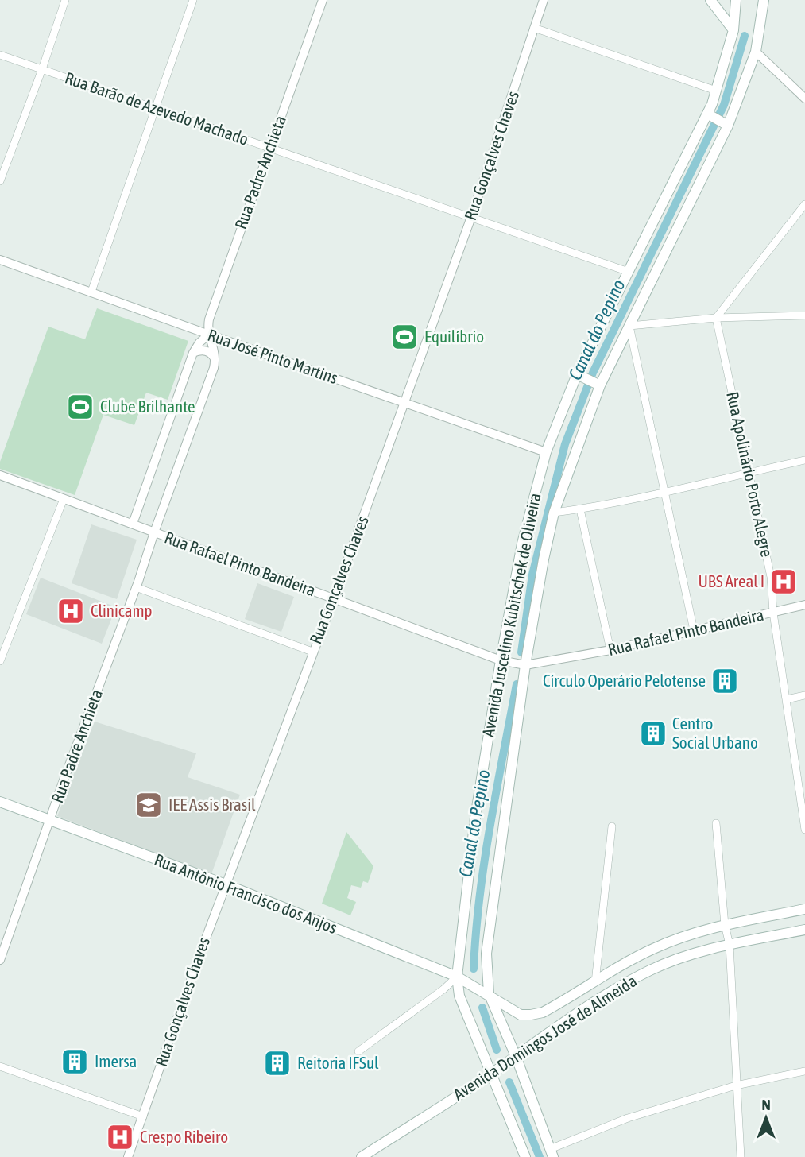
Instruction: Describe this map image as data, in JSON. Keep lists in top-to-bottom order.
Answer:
{
  "streets": {
    "main road": ["Avenida Juscelino Kubitschek de Oliveira", "Rua Antônio Francisco dos Anjos", "Avenida Domingos José de Almeida"],
    "street": [
      "Rua Barão de Azevedo Machado",
      "Rua Gonçalves Chaves",
      "Rua Padre Anchieta",
      "Rua José Pinto Martins",
      "Rua Apolinário Porto Alegre",
      "Rua Rafael Pinto Bandeira"
    ]
  },
  "crossings": [
    ["Rua Barão de Azevedo Machado", "Rua Gonçalves Chaves"],
    ["Rua Barão de Azevedo Machado", "Rua Padre Anchieta"],
    ["Rua Barão de Azevedo Machado", "Avenida Juscelino Kubitschek de Oliveira"],
    ["Rua Gonçalves Chaves", "Rua José Pinto Martins"],
    ["Rua Gonçalves Chaves", "Rua Rafael Pinto Bandeira"],
    ["Rua Gonçalves Chaves", "Rua Antônio Francisco dos Anjos"],
    ["Rua Padre Anchieta", "Rua José Pinto Martins"],
    ["Rua Padre Anchieta", "Rua Rafael Pinto Bandeira"],
    ["Rua Padre Anchieta", "Rua Antônio Francisco dos Anjos"],
    ["Rua José Pinto Martins", "Avenida Juscelino Kubitschek de Oliveira"],
    ["Rua Apolinário Porto Alegre", "Rua Rafael Pinto Bandeira"],
    ["Rua Rafael Pinto Bandeira", "Avenida Juscelino Kubitschek de Oliveira"],
    ["Avenida Juscelino Kubitschek de Oliveira", "Rua Antônio Francisco dos Anjos"],
    ["Avenida Juscelino Kubitschek de Oliveira", "Avenida Domingos José de Almeida"],
    ["Rua Antônio Francisco dos Anjos", "Avenida Domingos José de Almeida"]
  ],
  "water": ["Canal do Pepino"],
  "places": {
    "sports": ["Equilíbrio", "Clube Brilhante"],
    "hospital": ["UBS Areal I", "Clinicamp", "Crespo Ribeiro"],
    "building": [
      "Círculo Operário Pelotense",
      "Centro Social Urbano",
      "Imersa",
      "Reitoria IFSul"
    ],
    "school or university": ["IEE Assis Brasil"]
  },
  "north": "top"
}
